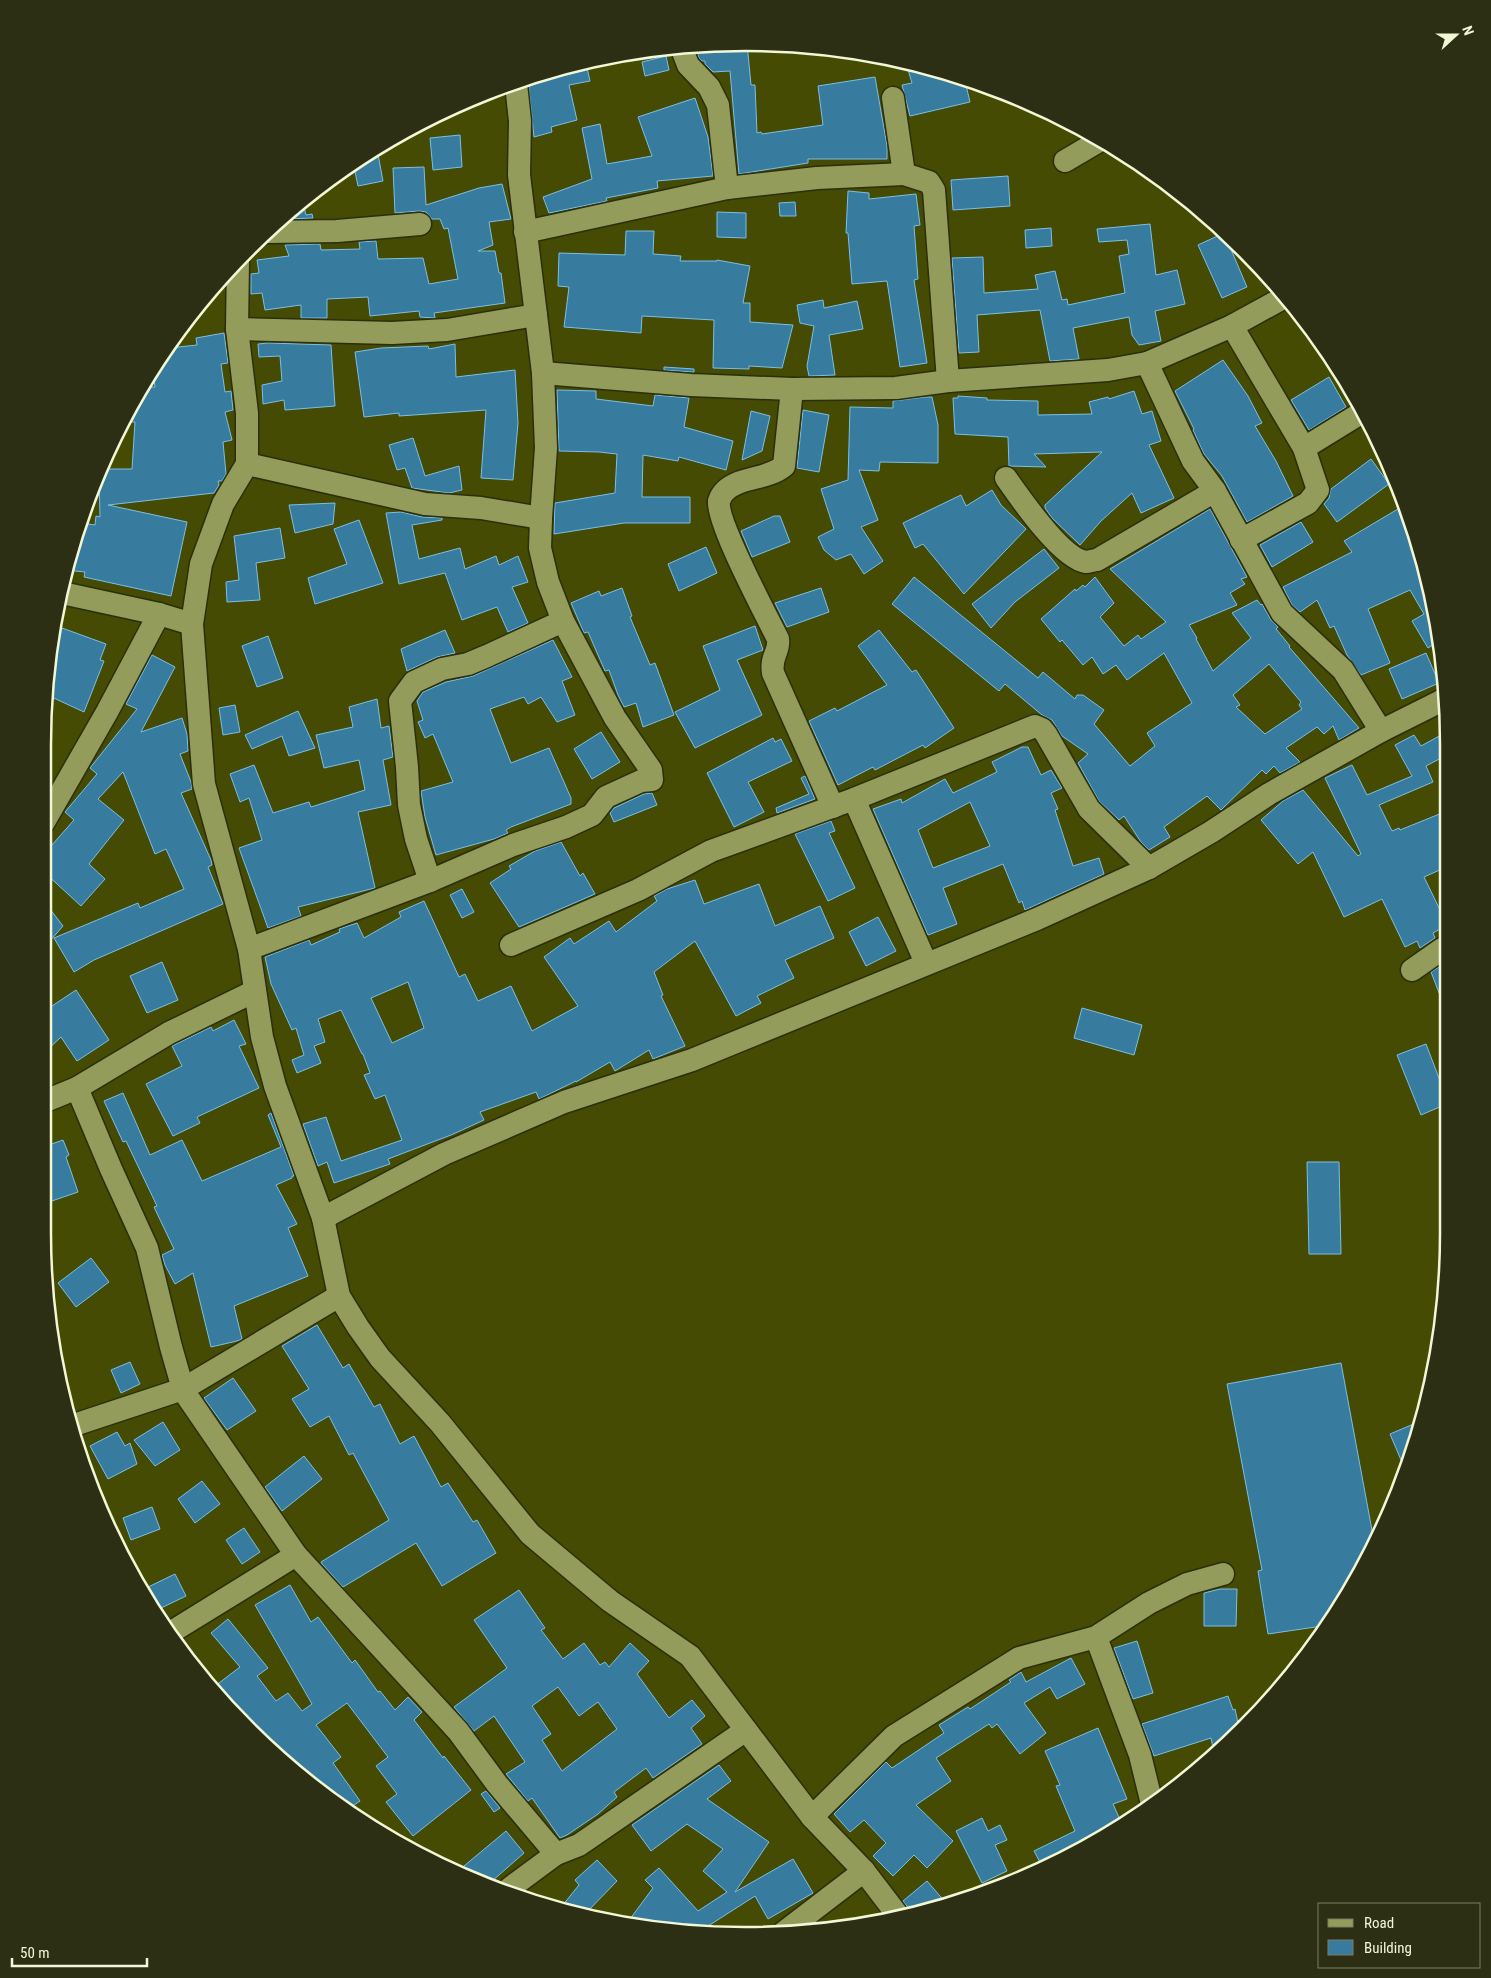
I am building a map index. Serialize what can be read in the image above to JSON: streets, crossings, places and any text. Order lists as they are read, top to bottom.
{
  "legend": ["Road", "Building"],
  "scale_bar": "50 m",
  "north": "right"
}
